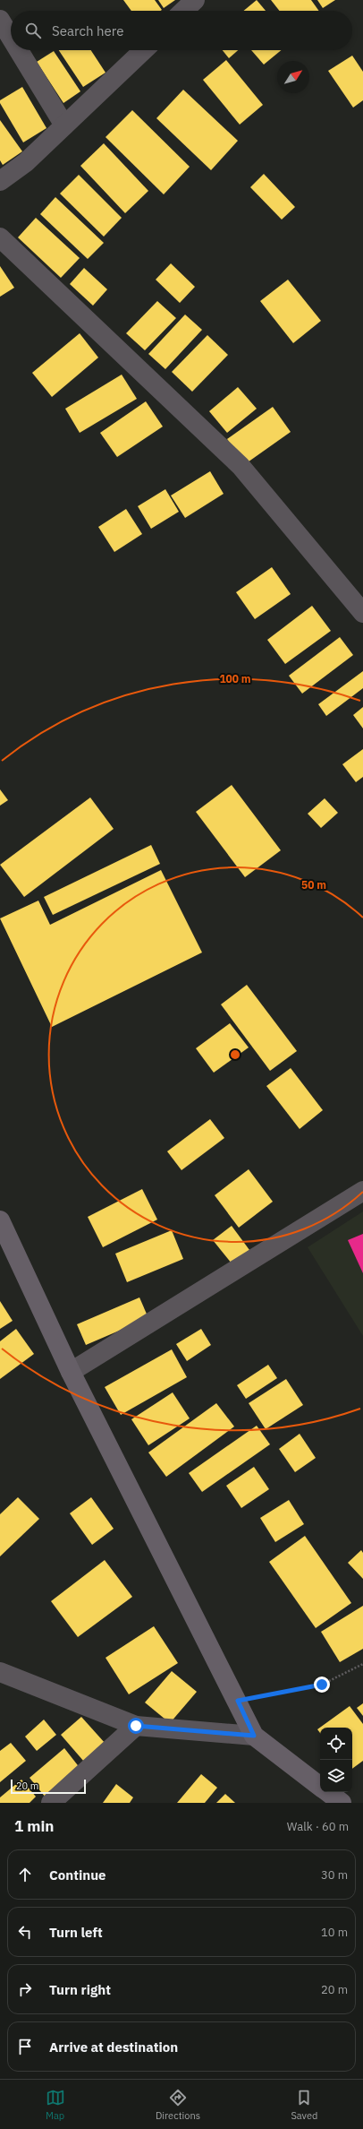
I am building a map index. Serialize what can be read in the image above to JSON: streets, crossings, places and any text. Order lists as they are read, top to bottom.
{
  "scale_bar": "20 m",
  "north": "top right",
  "page": {
    "search": "Search here",
    "scale": "20 m",
    "heading": ["1 min", "Walk · 60 m"],
    "list": [
      ["Continue", "30 m"],
      ["Turn left", "10 m"],
      ["Turn right", "20 m"],
      "Arrive at destination"
    ],
    "nav": ["Map", "Directions", "Saved"]
  },
  "rings": ["100 m", "50 m"]
}
